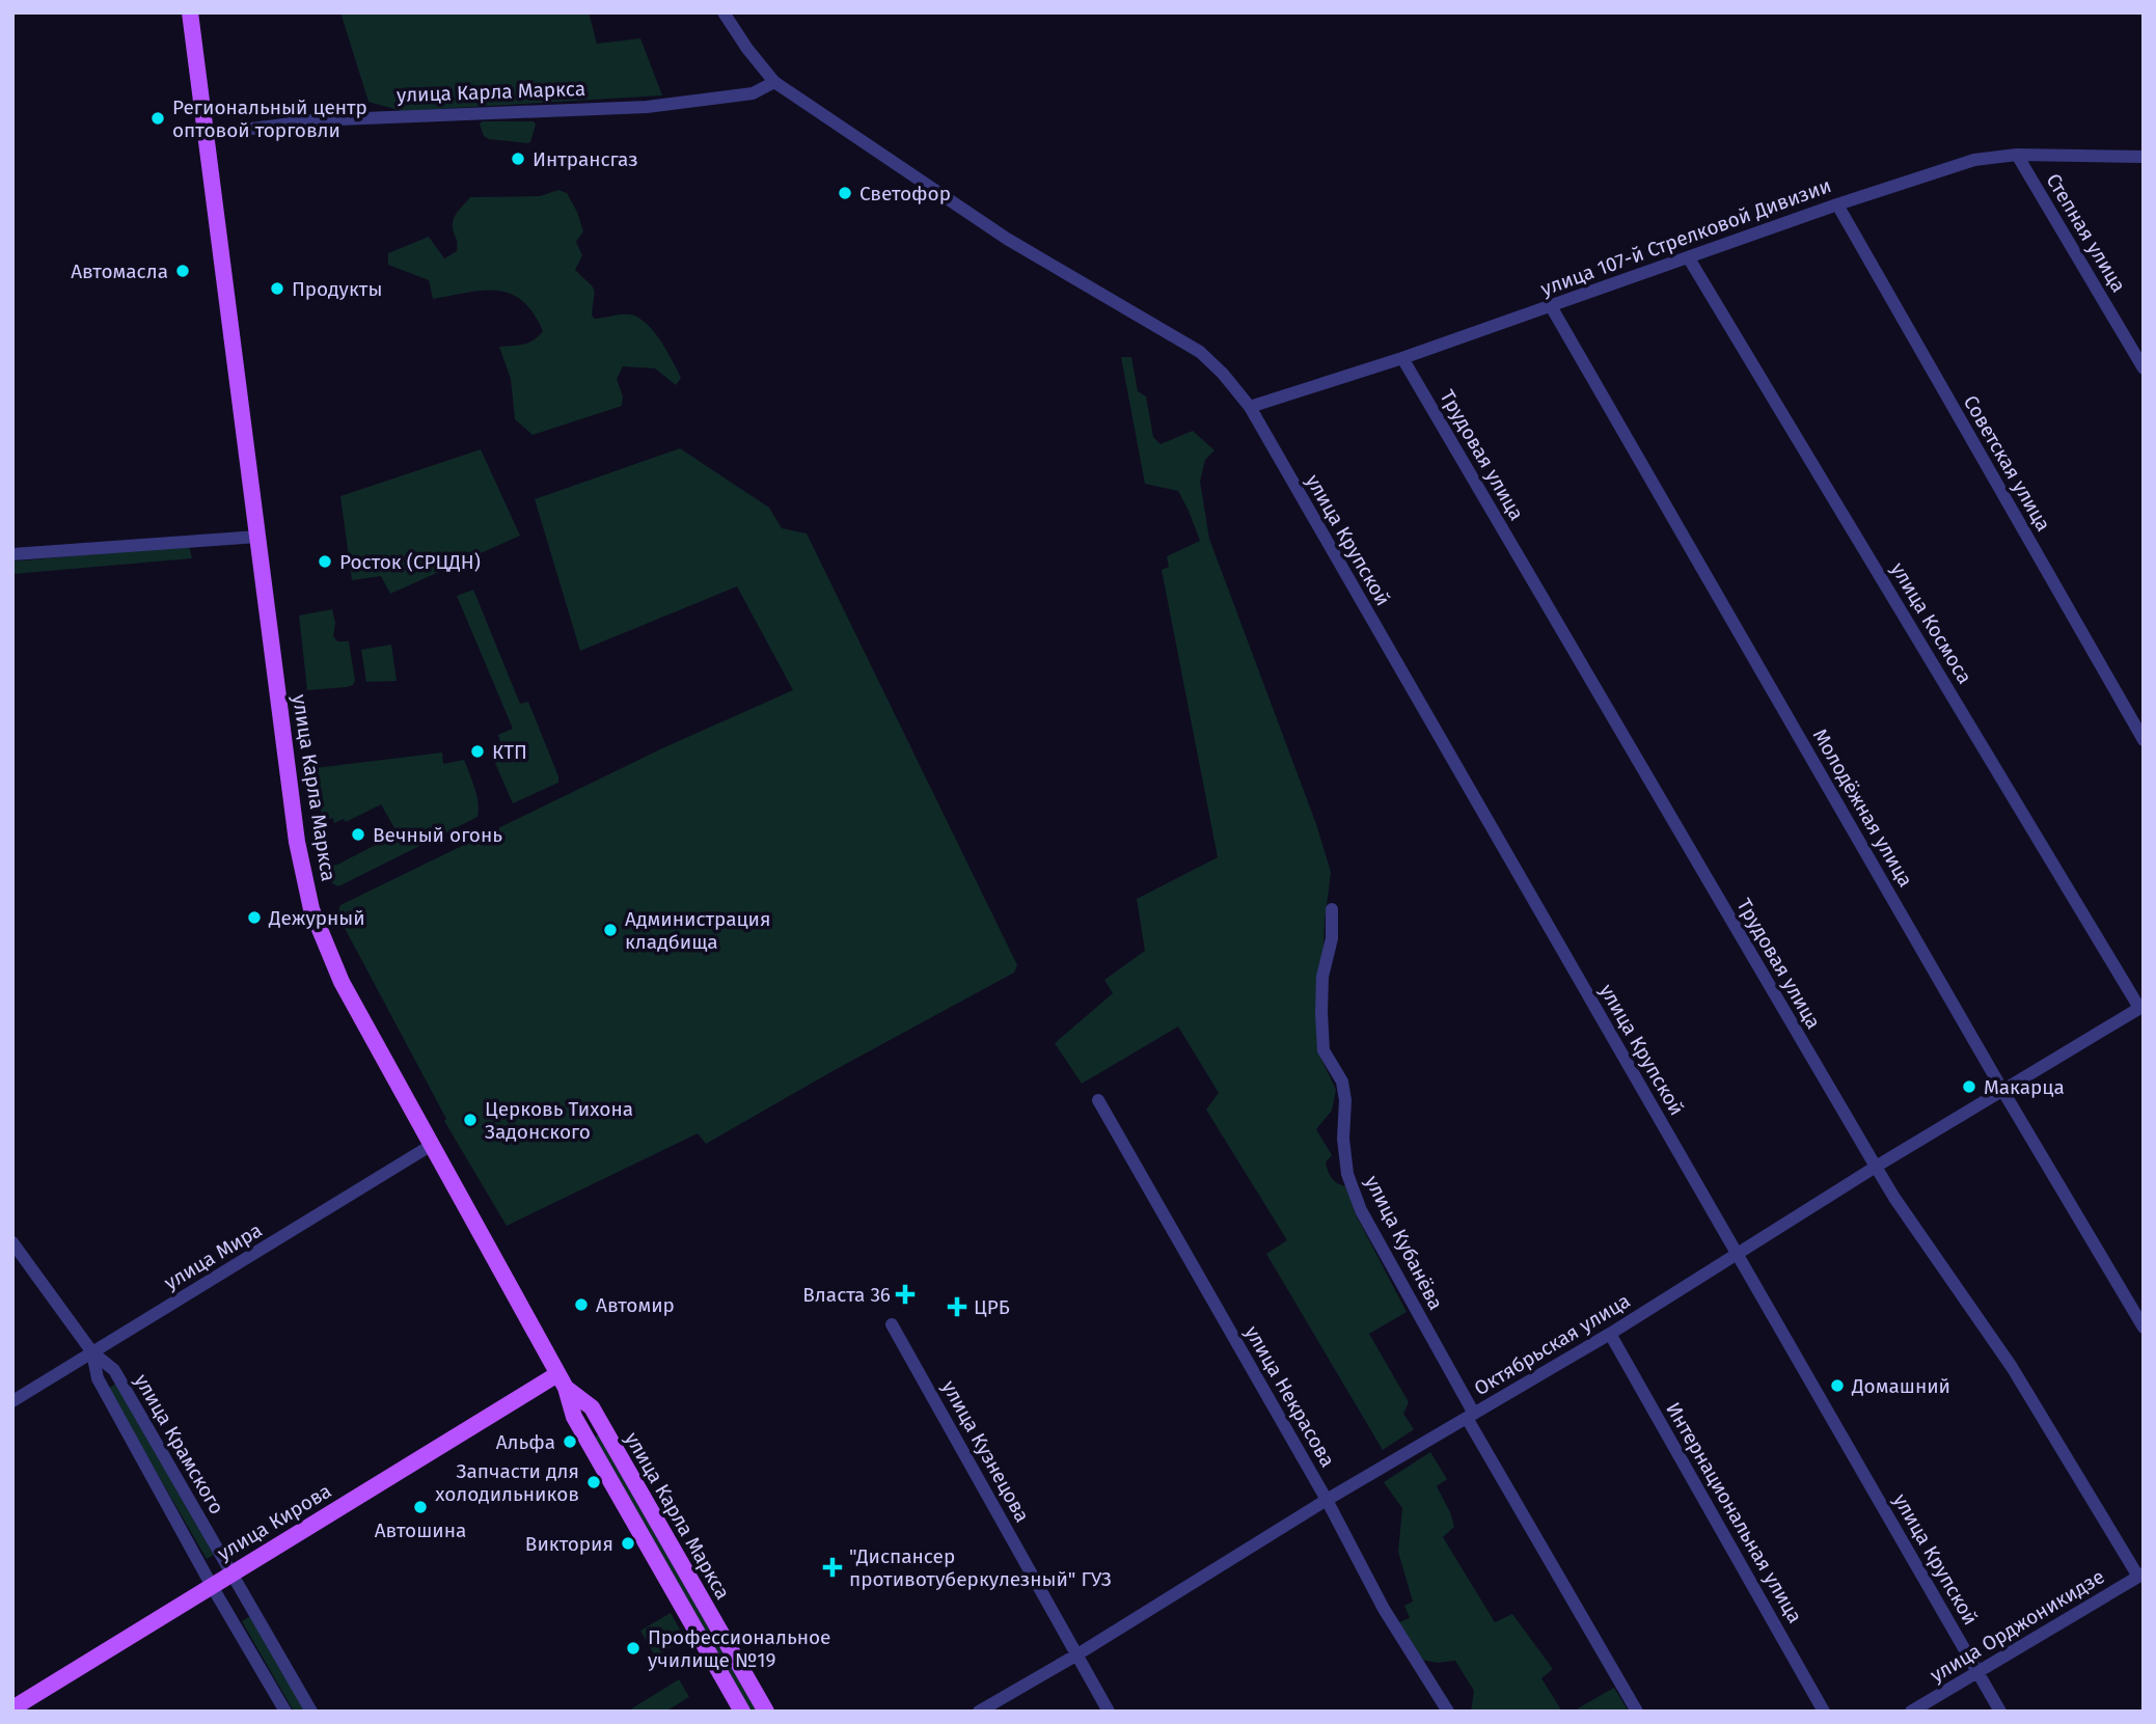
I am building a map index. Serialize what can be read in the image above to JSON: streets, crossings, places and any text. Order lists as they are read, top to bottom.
{
  "streets": {
    "main road": ["улица Карла Маркса", "улица Кирова"],
    "street": [
      "Степная улица",
      "улица 107-й Стрелковой Дивизии",
      "Трудовая улица",
      "Советская улица",
      "улица Крупской",
      "улица Космоса",
      "Молодёжная улица",
      "улица Кубанёва",
      "улица Мира",
      "Октябрьская улица",
      "улица Некрасова",
      "улица Крамского",
      "улица Кузнецова",
      "Интернациональная улица",
      "улица Орджоникидзе"
    ]
  },
  "crossings": [
    ["улица Карла Маркса", "улица Крупской"],
    ["улица Карла Маркса", "улица Мира"],
    ["улица Карла Маркса", "улица Кирова"],
    ["Степная улица", "улица 107-й Стрелковой Дивизии"],
    ["улица 107-й Стрелковой Дивизии", "Трудовая улица"],
    ["улица 107-й Стрелковой Дивизии", "Советская улица"],
    ["улица 107-й Стрелковой Дивизии", "улица Крупской"],
    ["улица 107-й Стрелковой Дивизии", "улица Космоса"],
    ["улица 107-й Стрелковой Дивизии", "Молодёжная улица"],
    ["Трудовая улица", "Октябрьская улица"],
    ["Трудовая улица", "улица Орджоникидзе"],
    ["улица Крупской", "Октябрьская улица"],
    ["улица Крупской", "улица Орджоникидзе"],
    ["улица Космоса", "Октябрьская улица"],
    ["Молодёжная улица", "Октябрьская улица"],
    ["улица Кубанёва", "Октябрьская улица"],
    ["улица Мира", "улица Крамского"],
    ["Октябрьская улица", "улица Некрасова"],
    ["Октябрьская улица", "улица Кузнецова"],
    ["Октябрьская улица", "Интернациональная улица"],
    ["улица Крамского", "улица Кирова"]
  ],
  "places": {
    "other": [
      "Региональный центр оптовой торговли",
      "Интрансгаз",
      "Светофор",
      "Автомасла",
      "Продукты",
      "Росток (СРЦДН)",
      "КТП",
      "Вечный огонь",
      "Дежурный",
      "Администрация кладбища",
      "Макарца",
      "Церковь Тихона Задонского",
      "Автомир",
      "Домашний",
      "Альфа",
      "Запчасти для холодильников",
      "Автошина",
      "Виктория",
      "Профессиональное училище №19"
    ],
    "health": ["Власта 36", "ЦРБ", "\"Диспансер противотуберкулезный\" ГУЗ"]
  }
}
